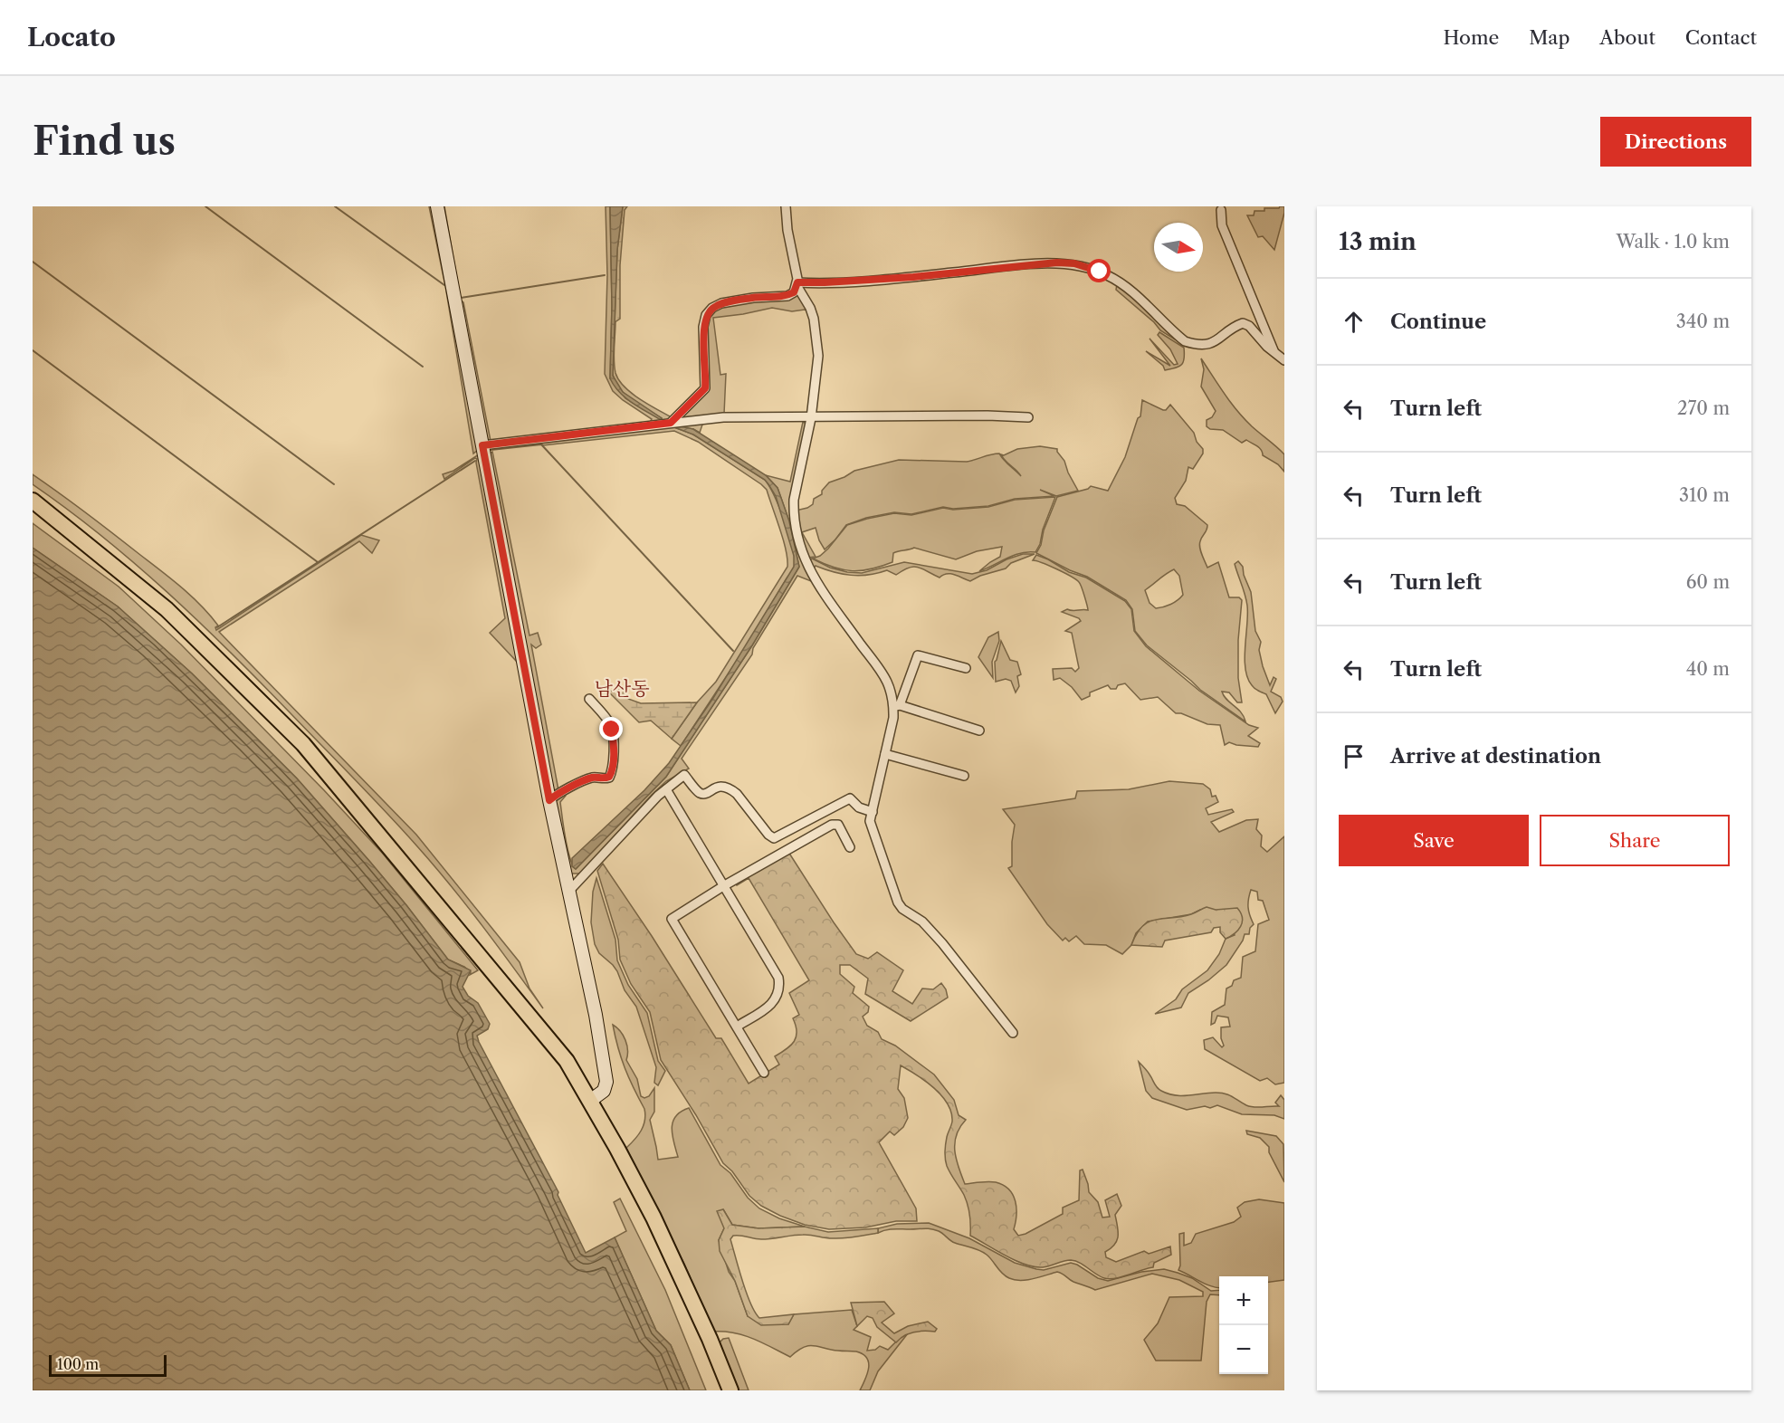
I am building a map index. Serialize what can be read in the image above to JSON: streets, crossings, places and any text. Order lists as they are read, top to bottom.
{
  "districts": ["남산동"],
  "scale_bar": "100 m",
  "north": "right",
  "page": {
    "header": "Locato",
    "nav": [
      "Home",
      "Map",
      "About",
      "Contact"
    ],
    "buttons": [
      "Directions",
      ["Save", "Share"]
    ],
    "title": "Find us",
    "heading": ["13 min", "Walk · 1.0 km"],
    "list": [
      ["Continue", "340 m"],
      ["Turn left", "270 m"],
      ["Turn left", "310 m"],
      ["Turn left", "60 m"],
      ["Turn left", "40 m"],
      "Arrive at destination"
    ],
    "map_buttons": ["+", "−"],
    "scale": "100 m"
  }
}
